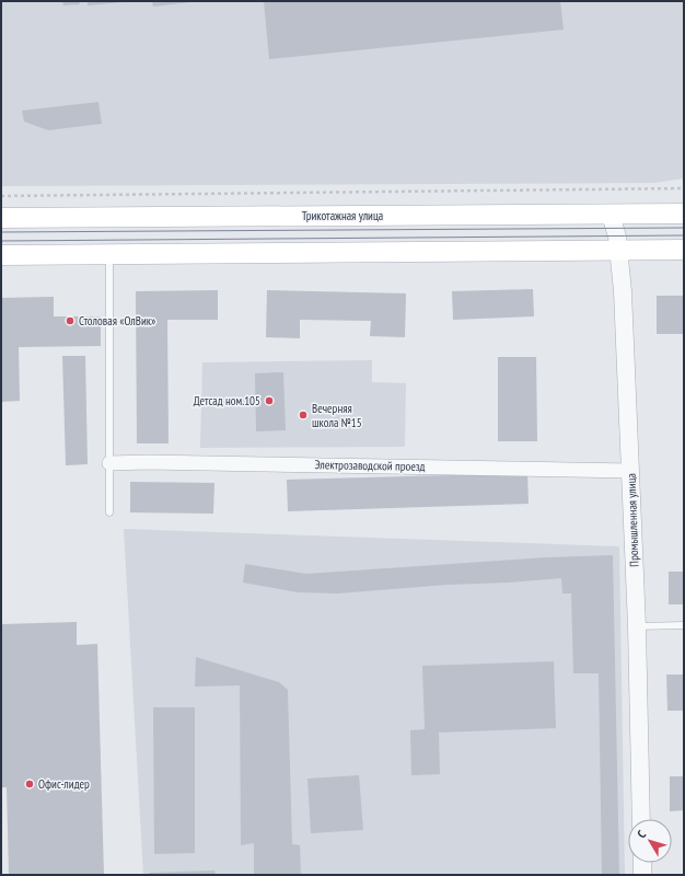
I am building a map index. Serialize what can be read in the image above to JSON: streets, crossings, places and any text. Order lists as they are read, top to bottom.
{
  "streets": {
    "main road": ["Трикотажная улица"],
    "street": ["Электрозаводской проезд", "Промышленная улица"]
  },
  "crossings": [
    ["Трикотажная улица", "Промышленная улица"],
    ["Электрозаводской проезд", "Промышленная улица"]
  ],
  "places": [
    "Столовая «ОлВик»",
    "Детсад ном.105",
    "Вечерняя школа №15",
    "Офис-лидер"
  ],
  "north": "top left"
}
